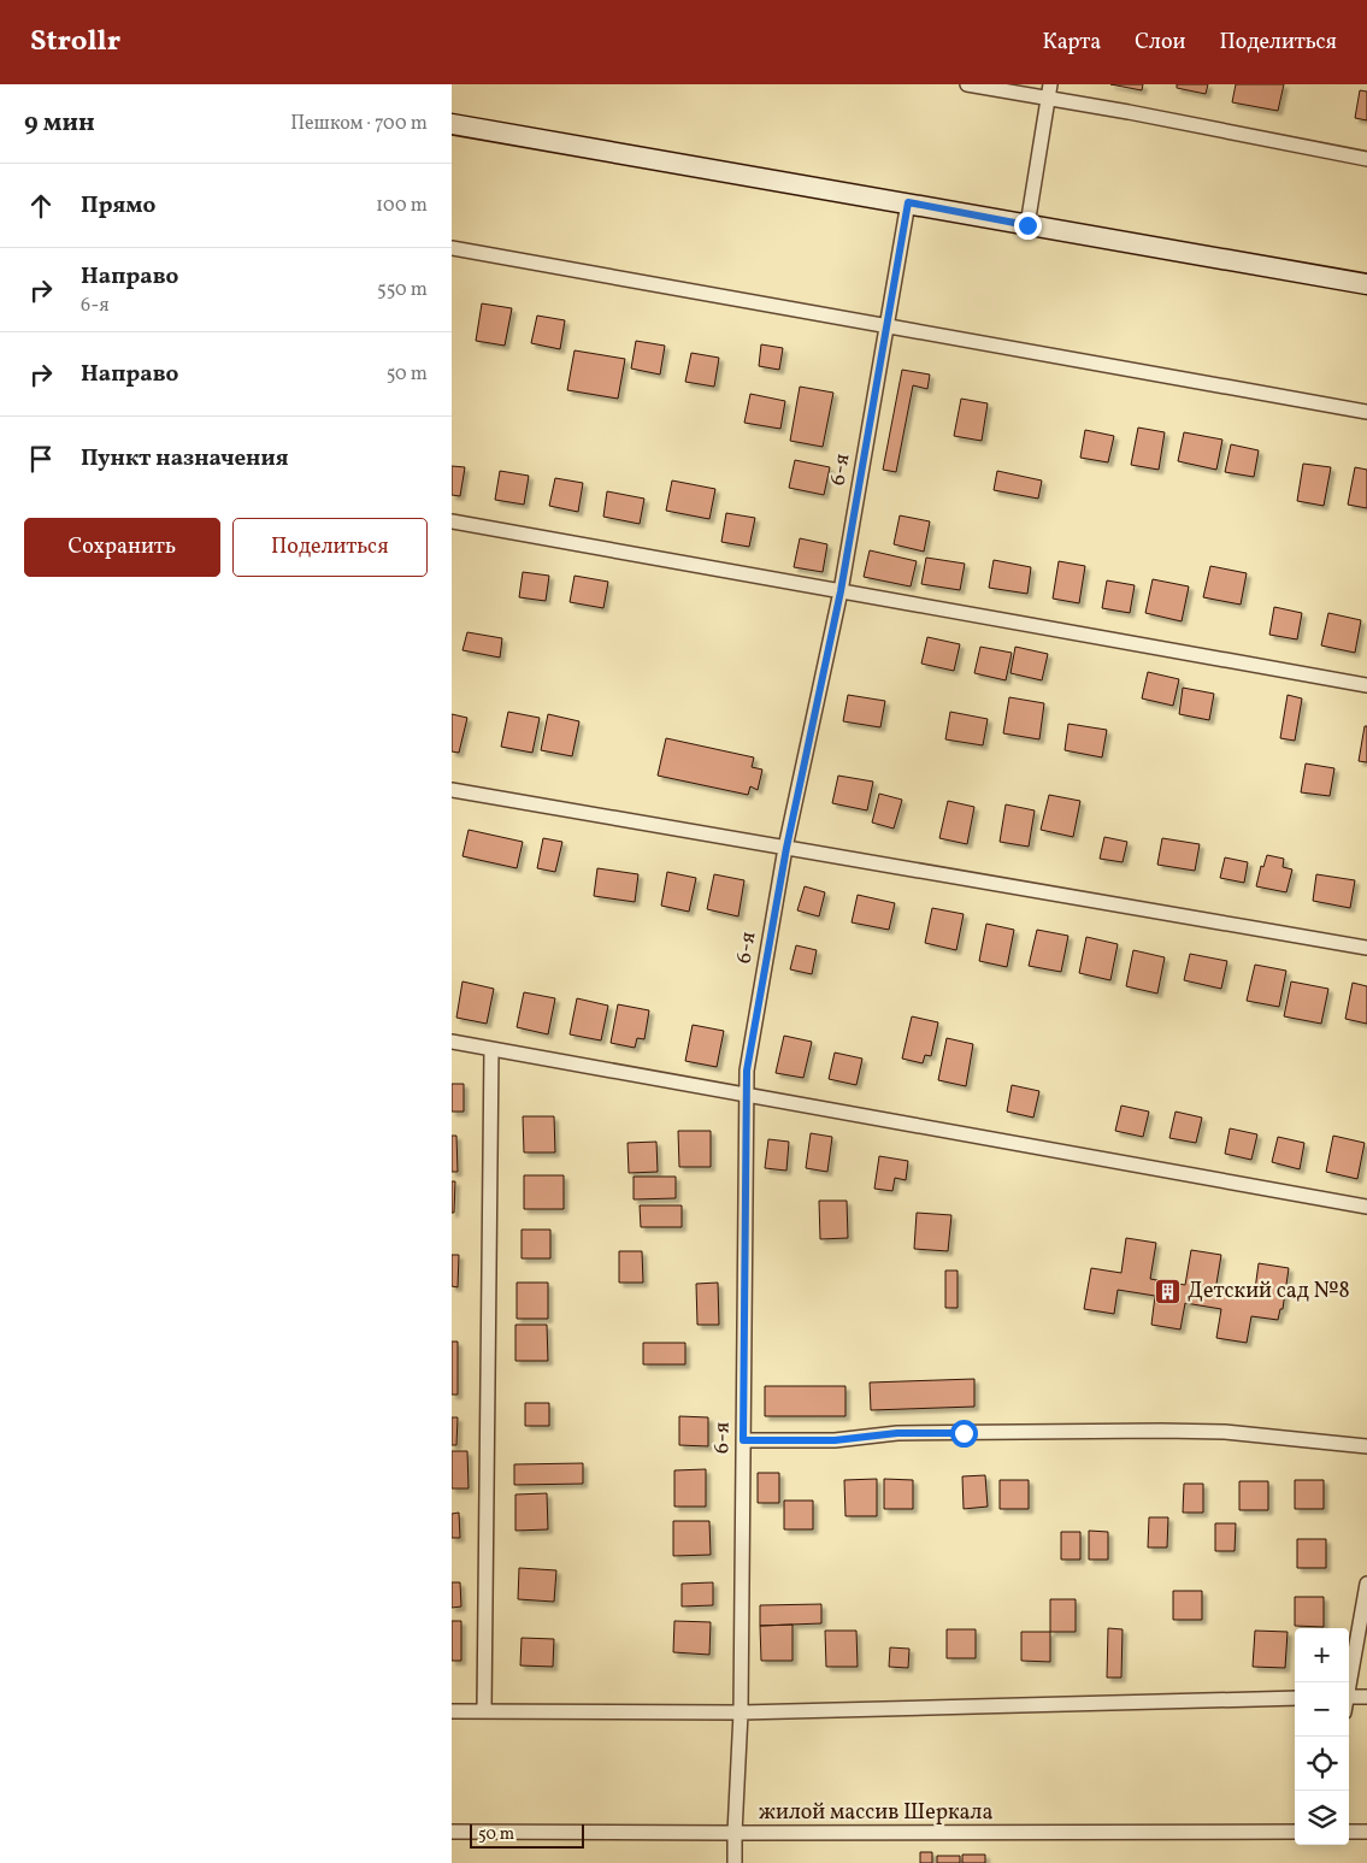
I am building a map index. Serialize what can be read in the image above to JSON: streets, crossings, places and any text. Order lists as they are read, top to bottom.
{
  "streets": {
    "street": ["6-я", "жилой массив Шеркала"]
  },
  "crossings": [
    ["6-я", "жилой массив Шеркала"]
  ],
  "places": {
    "building": ["Детский сад №8"]
  },
  "scale_bar": "50 m",
  "page": {
    "header": "Strollr",
    "nav": ["Карта", "Слои", "Поделиться"],
    "heading": ["9 мин", "Пешком · 700 m"],
    "list": [
      ["Прямо", "100 m"],
      ["Направо", "6-я", "550 m"],
      ["Направо", "50 m"],
      "Пункт назначения"
    ],
    "buttons": ["Сохранить", "Поделиться"],
    "map_buttons": ["+", "−"],
    "scale": "50 m"
  }
}
